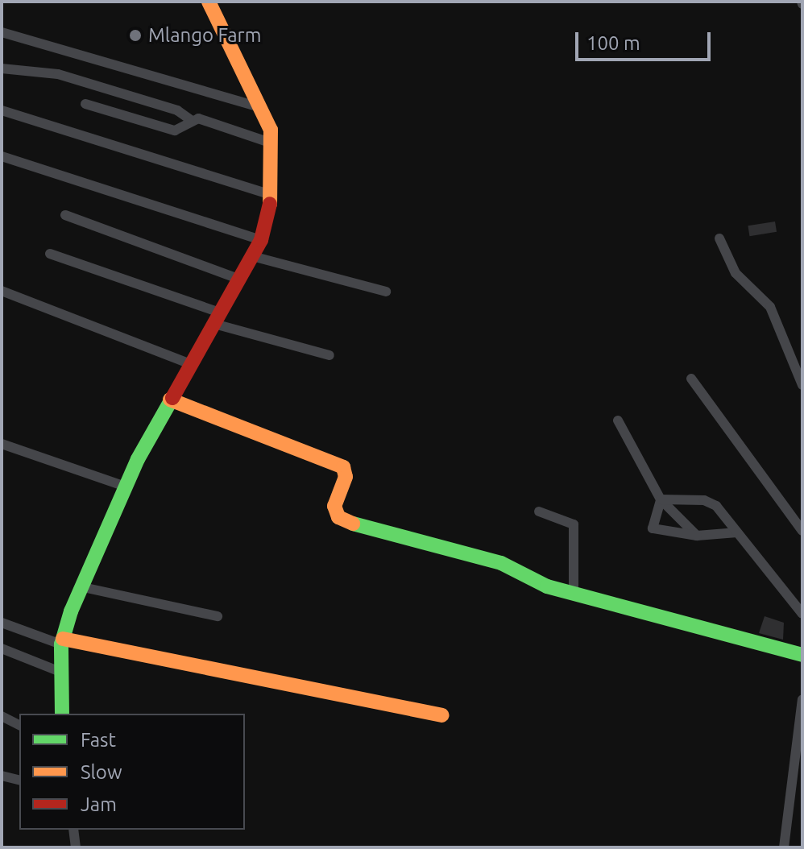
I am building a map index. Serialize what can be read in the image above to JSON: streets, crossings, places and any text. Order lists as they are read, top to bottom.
{
  "places": ["Mlango Farm"],
  "legend": ["Fast", "Slow", "Jam"],
  "scale_bar": "100 m"
}
